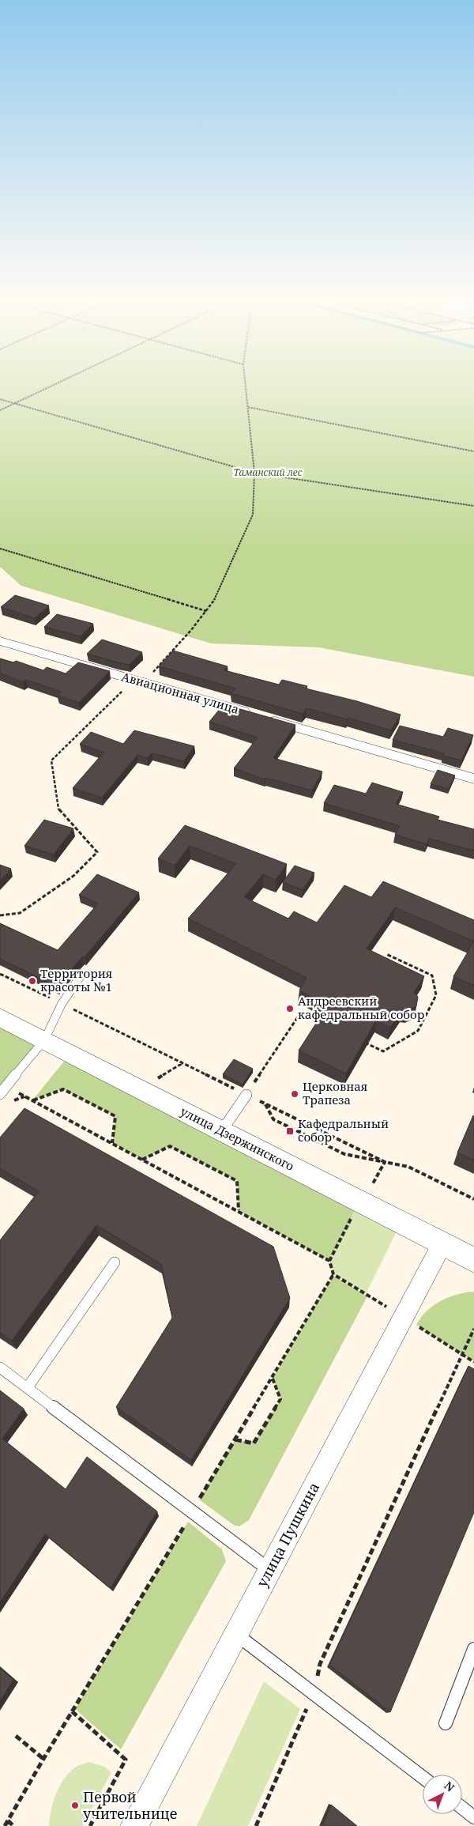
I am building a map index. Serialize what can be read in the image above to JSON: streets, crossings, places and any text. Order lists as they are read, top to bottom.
{
  "streets": {
    "street": ["Авиационная улица", "улица Дзержинского", "улица Пушкина"]
  },
  "crossings": [
    ["улица Дзержинского", "улица Пушкина"]
  ],
  "parks": ["Таманский лес"],
  "places": {
    "other": [
      "Территория красоты №1",
      "Андреевский кафедральный собор",
      "Церковная Трапеза",
      "Первой учительнице"
    ],
    "transit": ["Кафедральный собор"]
  },
  "north": "top right"
}
